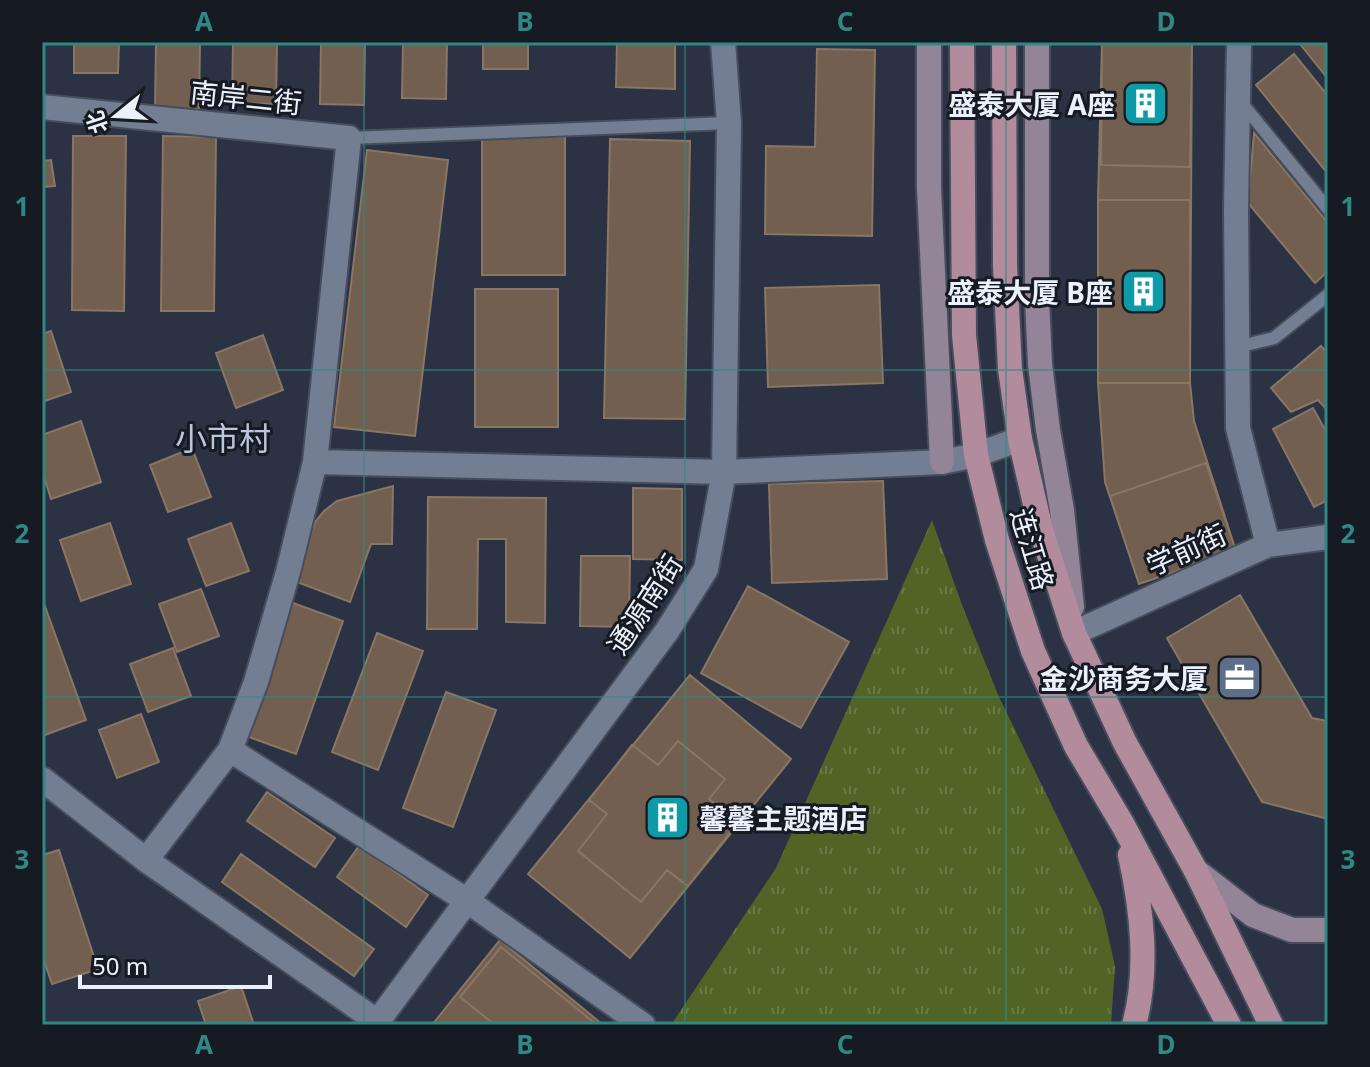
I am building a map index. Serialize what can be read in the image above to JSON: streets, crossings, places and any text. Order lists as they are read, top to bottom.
{
  "streets": {
    "main road": ["连江路"],
    "street": ["南岸二街", "学前街", "通源南街"]
  },
  "crossings": [
    ["连江路", "学前街"]
  ],
  "districts": ["小市村"],
  "places": {
    "building": ["盛泰大厦 A座", "盛泰大厦 B座", "馨馨主题酒店"],
    "office": ["金沙商务大厦"]
  },
  "scale_bar": "50 m",
  "north": "left",
  "grid": {
    "columns": [
      "A",
      "B",
      "C",
      "D"
    ],
    "rows": ["1", "2", "3"]
  }
}
